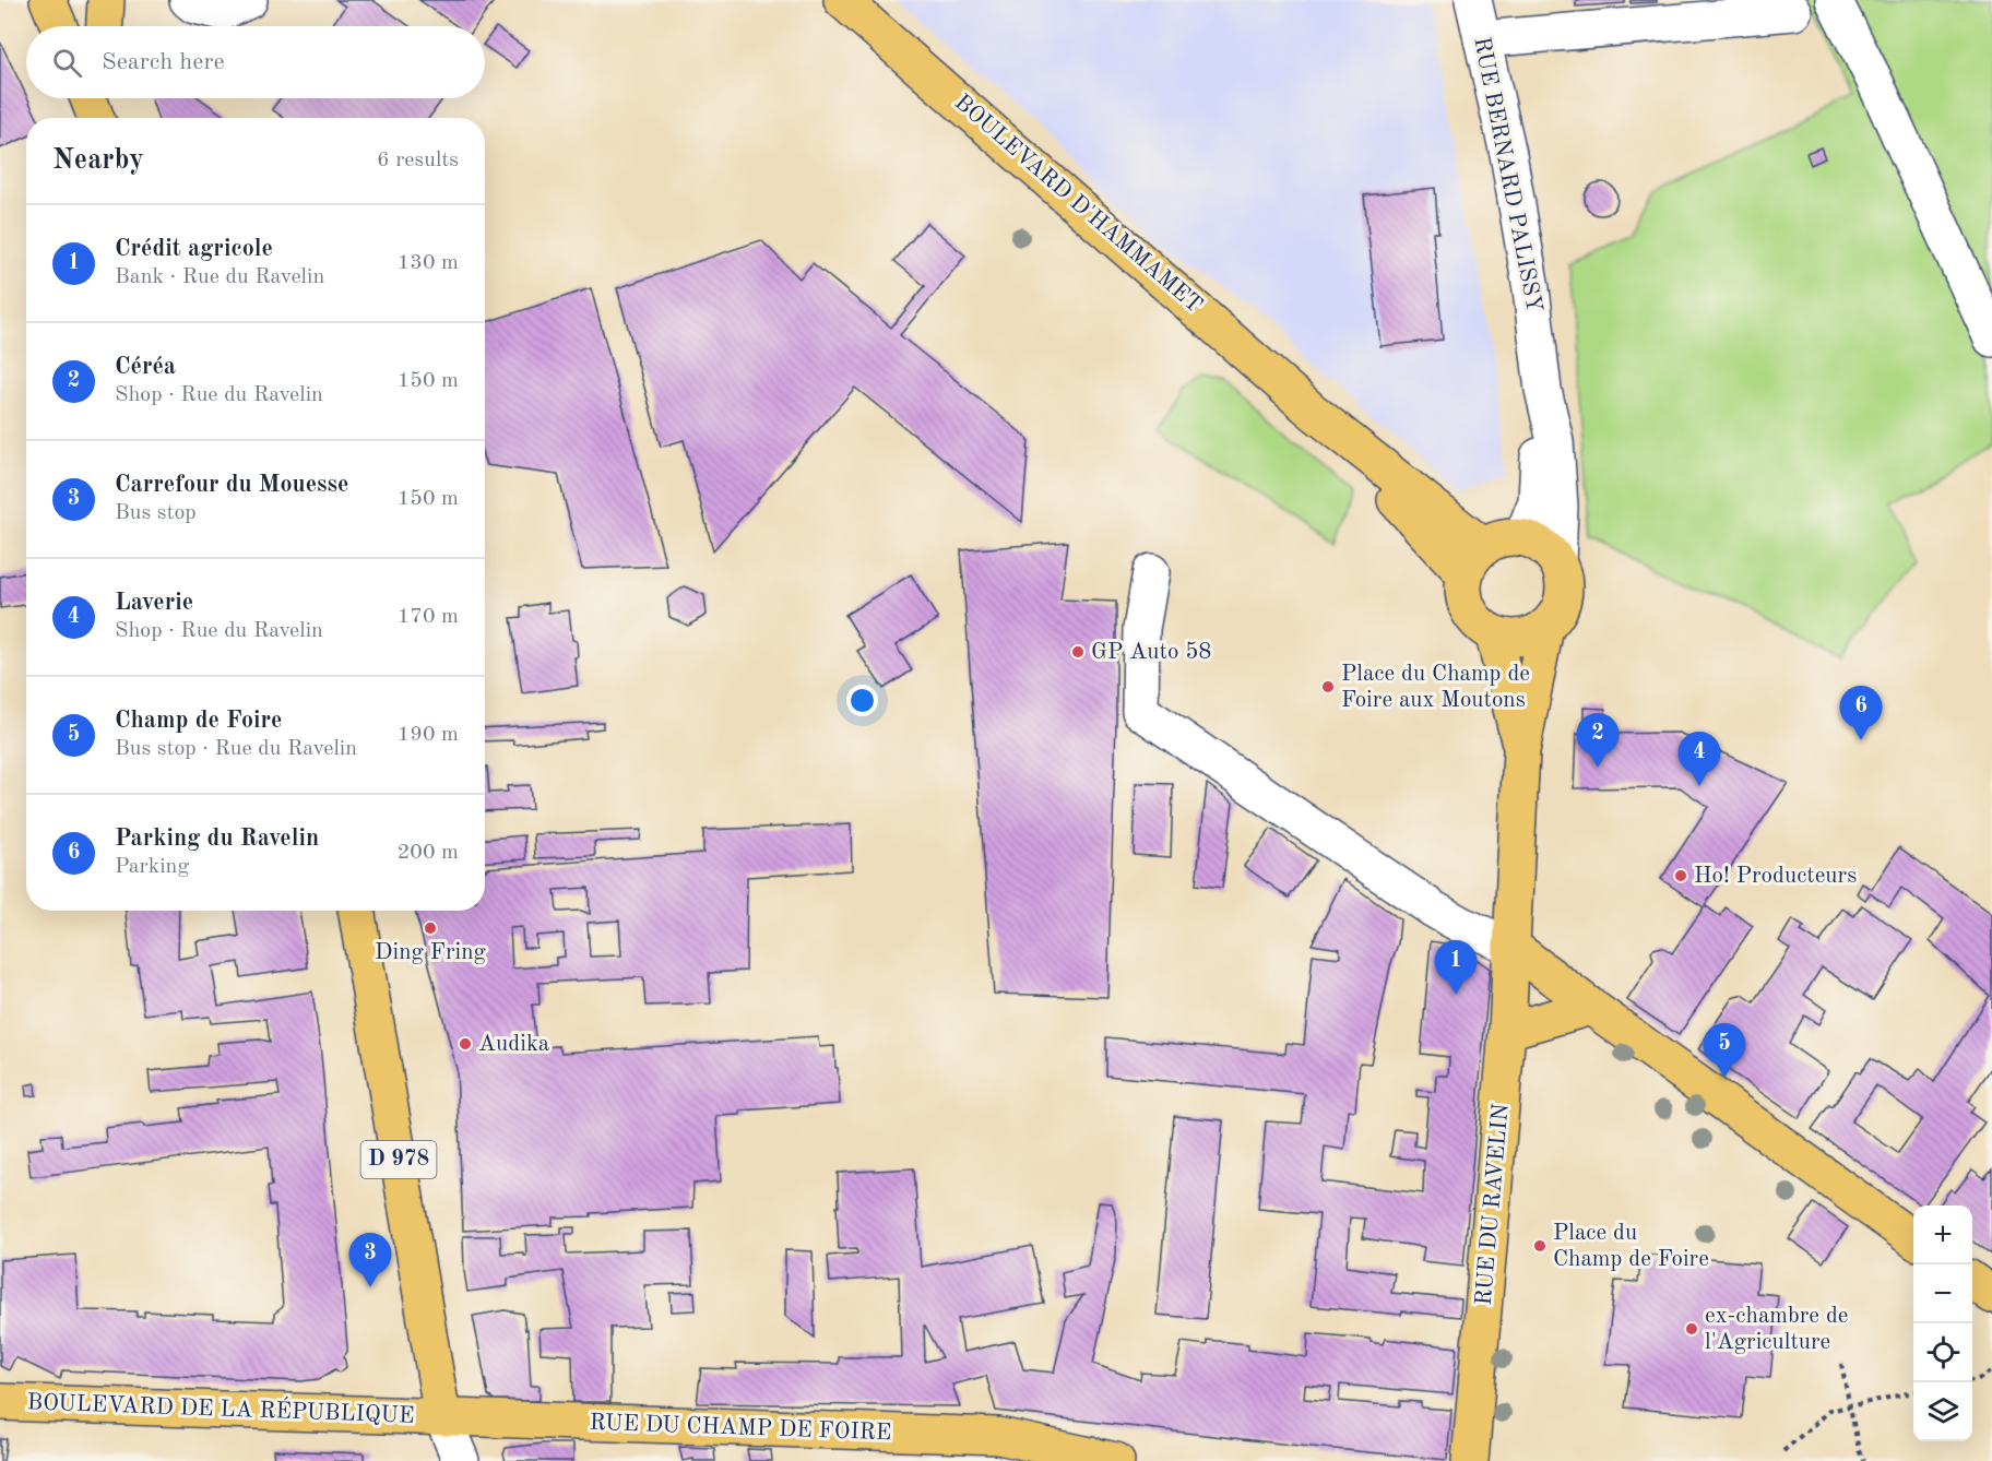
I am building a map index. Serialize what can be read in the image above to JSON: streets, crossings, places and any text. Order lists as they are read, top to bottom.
{
  "streets": {
    "main road": [
      "BOULEVARD D'HAMMAMET",
      "D 978",
      "RUE DU RAVELIN",
      "BOULEVARD DE LA RÉPUBLIQUE",
      "RUE DU CHAMP DE FOIRE"
    ],
    "street": ["RUE BERNARD PALISSY"]
  },
  "crossings": [
    ["RUE BERNARD PALISSY", "BOULEVARD D'HAMMAMET"],
    ["RUE BERNARD PALISSY", "RUE DU RAVELIN"],
    ["BOULEVARD D'HAMMAMET", "RUE DU RAVELIN"],
    ["D 978", "BOULEVARD DE LA RÉPUBLIQUE"],
    ["D 978", "RUE DU CHAMP DE FOIRE"],
    ["BOULEVARD DE LA RÉPUBLIQUE", "RUE DU CHAMP DE FOIRE"]
  ],
  "places": [
    "GP Auto 58",
    "Place du Champ de Foire aux Moutons",
    "Ho! Producteurs",
    "Ding Fring",
    "Audika",
    "Place du Champ de Foire",
    "ex-chambre de l'Agriculture"
  ],
  "page": {
    "search": "Search here",
    "heading": ["Nearby", "6 results"],
    "list": [
      {
        "mark": "1",
        "name": "Crédit agricole",
        "note": "Bank · Rue du Ravelin",
        "value": "130 m"
      },
      {
        "mark": "2",
        "name": "Céréa",
        "note": "Shop · Rue du Ravelin",
        "value": "150 m"
      },
      {
        "mark": "3",
        "name": "Carrefour du Mouesse",
        "note": "Bus stop",
        "value": "150 m"
      },
      {
        "mark": "4",
        "name": "Laverie",
        "note": "Shop · Rue du Ravelin",
        "value": "170 m"
      },
      {
        "mark": "5",
        "name": "Champ de Foire",
        "note": "Bus stop · Rue du Ravelin",
        "value": "190 m"
      },
      {
        "mark": "6",
        "name": "Parking du Ravelin",
        "note": "Parking",
        "value": "200 m"
      }
    ],
    "pins": [
      "6",
      "2",
      "4",
      "1",
      "5",
      "3"
    ],
    "map_buttons": ["+", "−"]
  }
}
